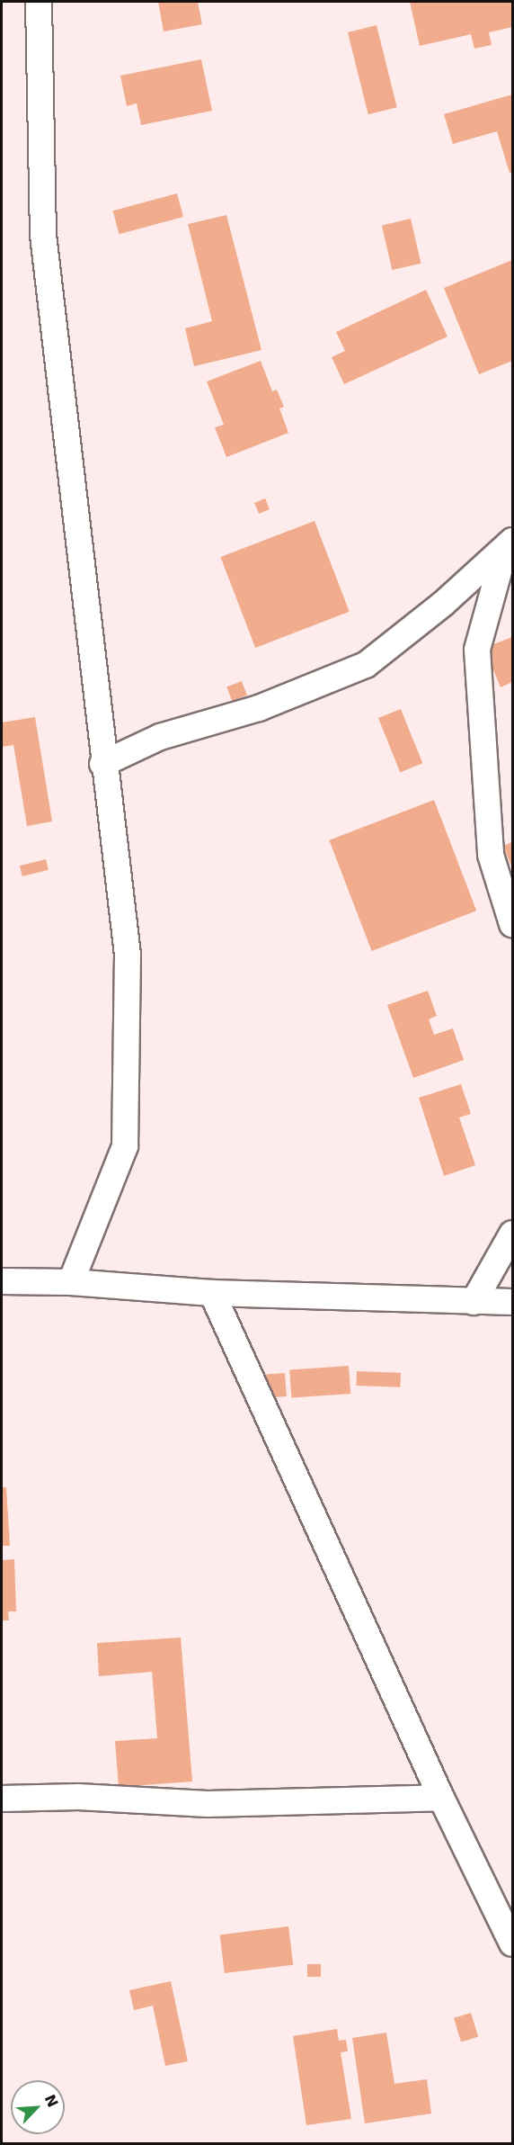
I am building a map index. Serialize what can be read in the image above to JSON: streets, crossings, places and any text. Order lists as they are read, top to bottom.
{
  "north": "top right"
}
